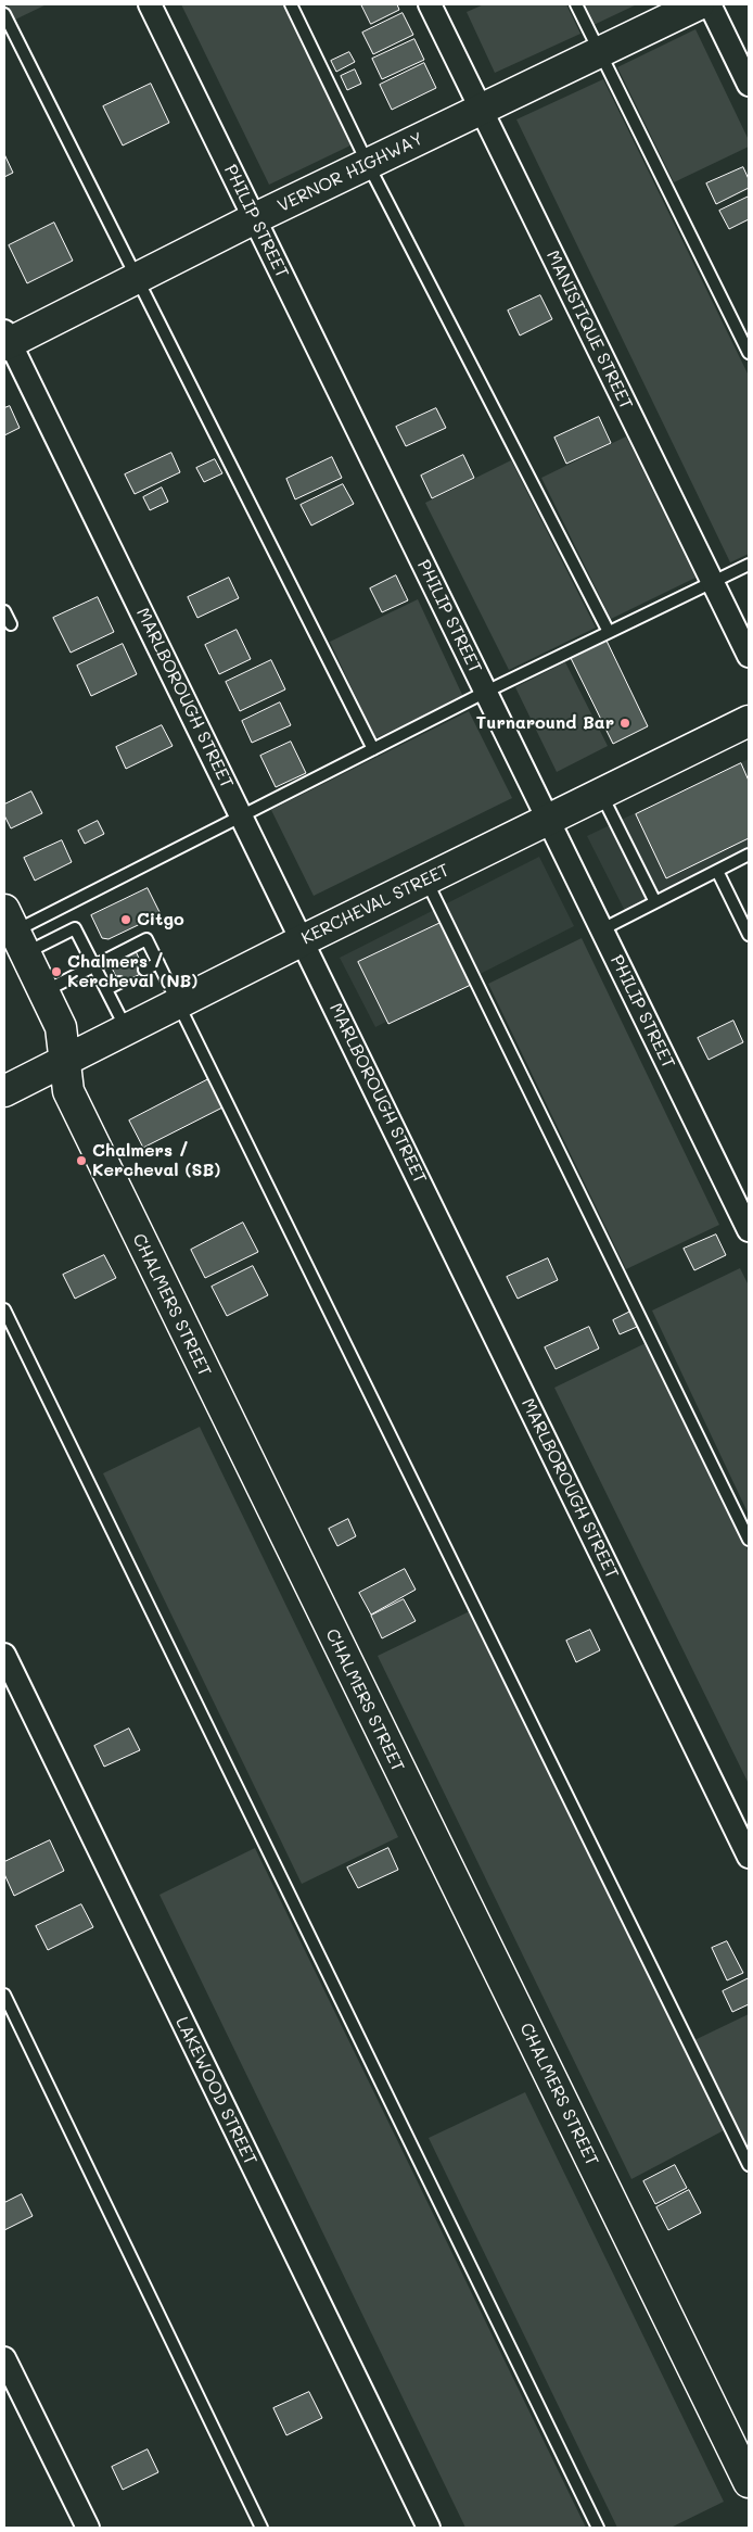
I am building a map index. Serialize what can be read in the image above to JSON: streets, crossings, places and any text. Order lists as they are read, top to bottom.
{
  "streets": {
    "street": [
      "VERNOR HIGHWAY",
      "PHILIP STREET",
      "MANISTIQUE STREET",
      "MARLBOROUGH STREET",
      "KERCHEVAL STREET",
      "CHALMERS STREET",
      "LAKEWOOD STREET"
    ]
  },
  "crossings": [
    ["VERNOR HIGHWAY", "PHILIP STREET"],
    ["VERNOR HIGHWAY", "MANISTIQUE STREET"],
    ["VERNOR HIGHWAY", "MARLBOROUGH STREET"],
    ["PHILIP STREET", "KERCHEVAL STREET"],
    ["MARLBOROUGH STREET", "KERCHEVAL STREET"],
    ["KERCHEVAL STREET", "CHALMERS STREET"]
  ],
  "places": [
    "Turnaround Bar",
    "Citgo",
    "Chalmers / Kercheval (NB)",
    "Chalmers / Kercheval (SB)"
  ]
}
